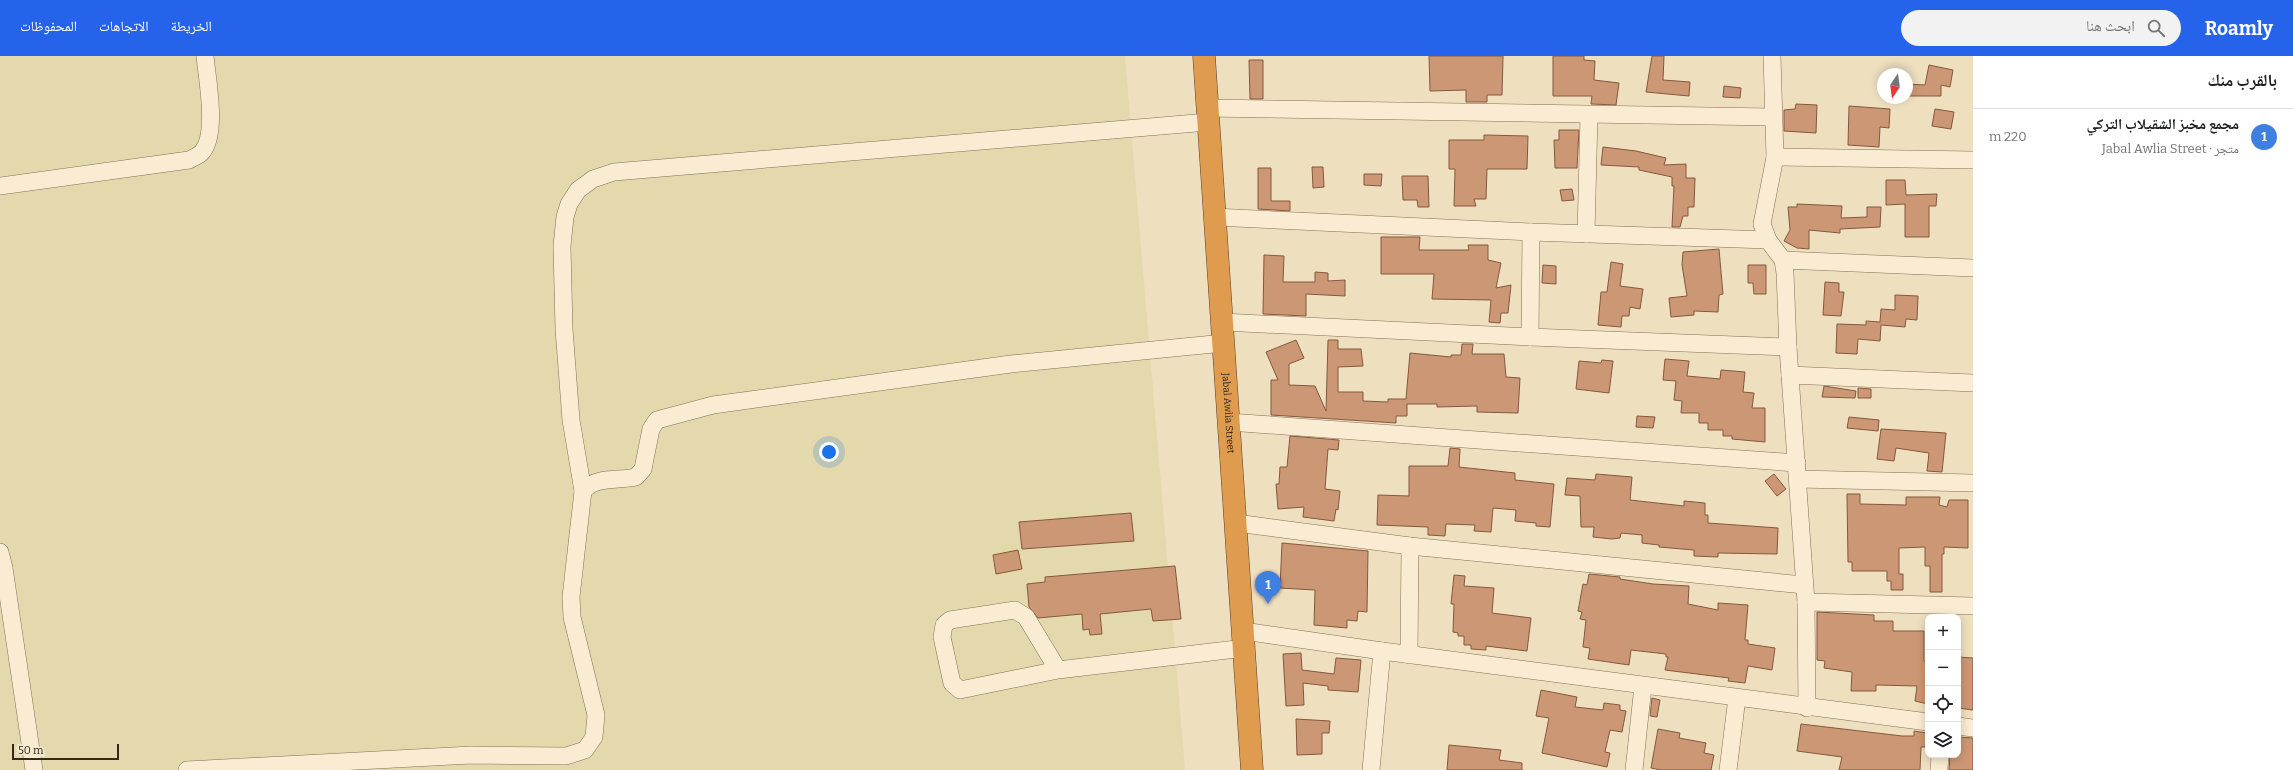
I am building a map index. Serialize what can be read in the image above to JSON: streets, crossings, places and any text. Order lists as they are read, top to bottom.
{
  "streets": {
    "highway": ["Jabal Awlia Street"]
  },
  "scale_bar": "50 m",
  "north": "bottom",
  "page": {
    "header": "Roamly",
    "search": "ابحث هنا",
    "nav": ["الخريطة", "الاتجاهات", "المحفوظات"],
    "heading": "بالقرب منك",
    "list": [
      {
        "mark": "1",
        "name": "مجمع مخبز الشقيلاب التركي",
        "note": "متجر · Jabal Awlia Street",
        "value": "220 m"
      }
    ],
    "pins": "1",
    "map_buttons": ["+", "−"],
    "scale": "50 m"
  }
}
